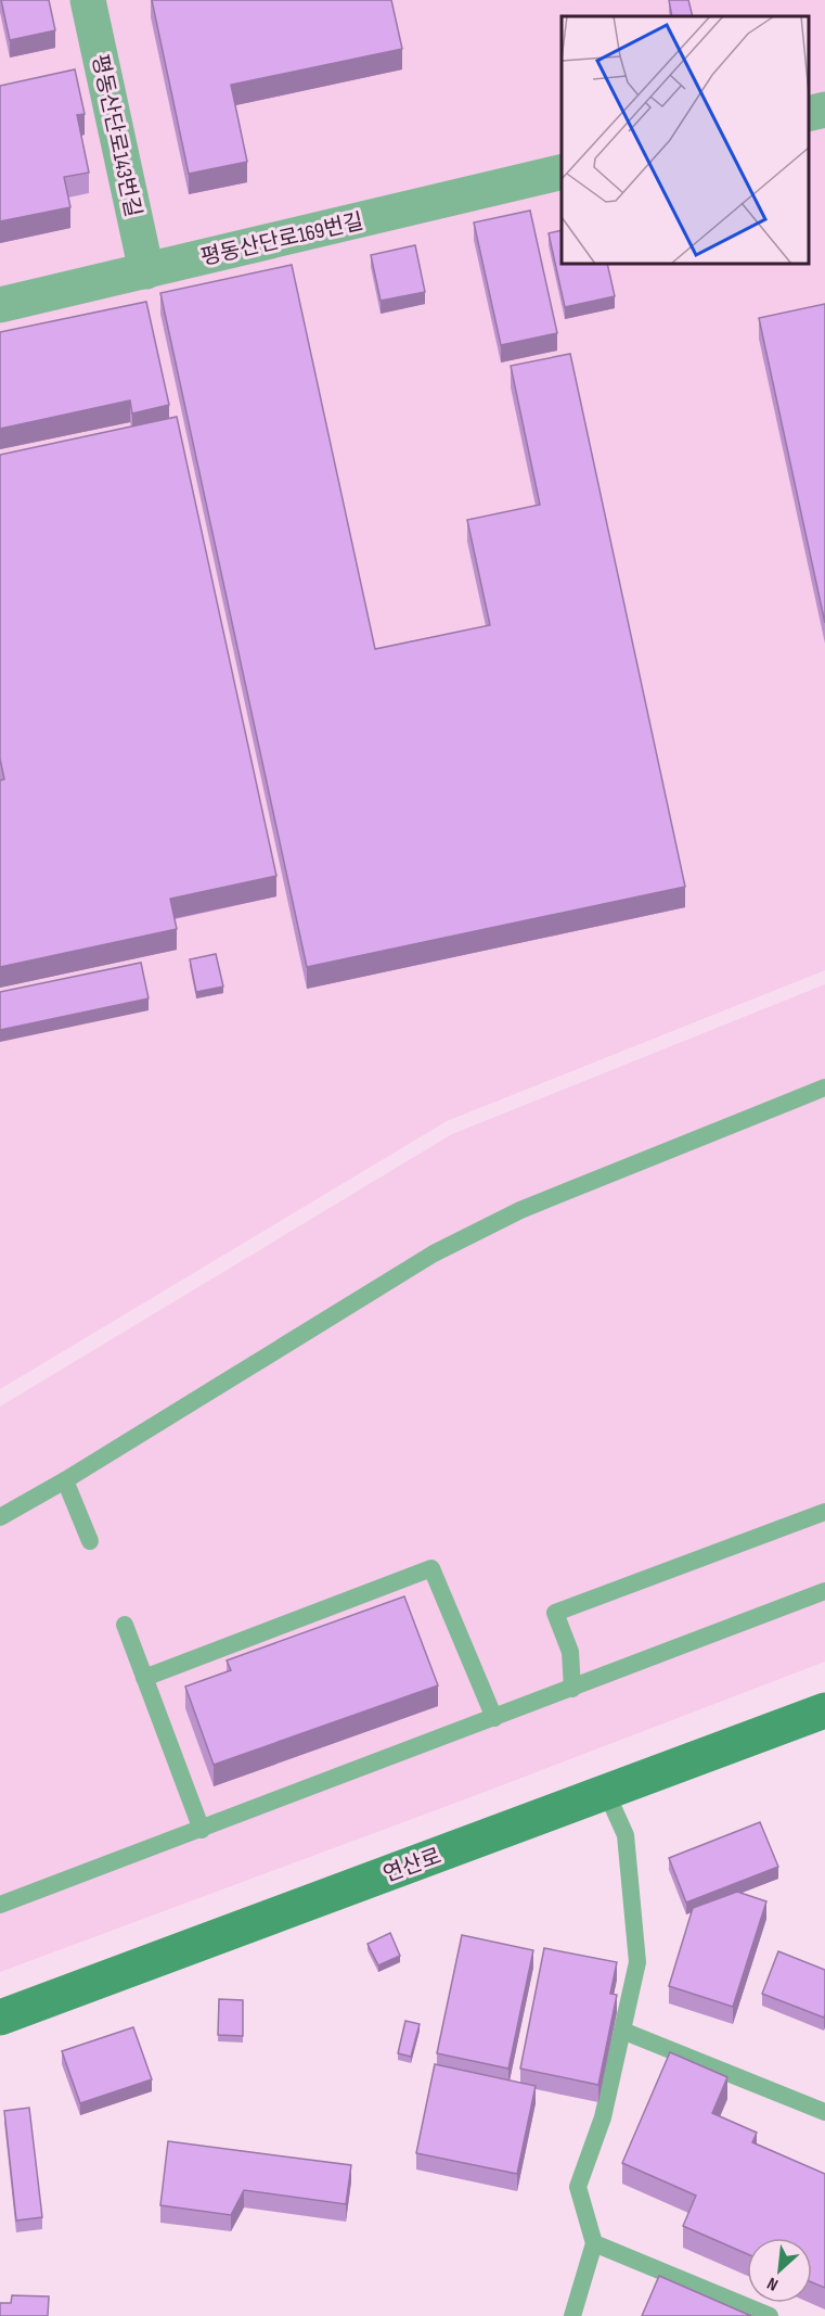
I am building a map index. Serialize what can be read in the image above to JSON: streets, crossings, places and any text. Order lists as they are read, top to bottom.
{
  "streets": {
    "main road": ["연산로"],
    "street": ["평동산단로143번길", "평동산단로169번길"]
  },
  "crossings": [
    ["평동산단로143번길", "평동산단로169번길"]
  ],
  "north": "bottom left"
}
